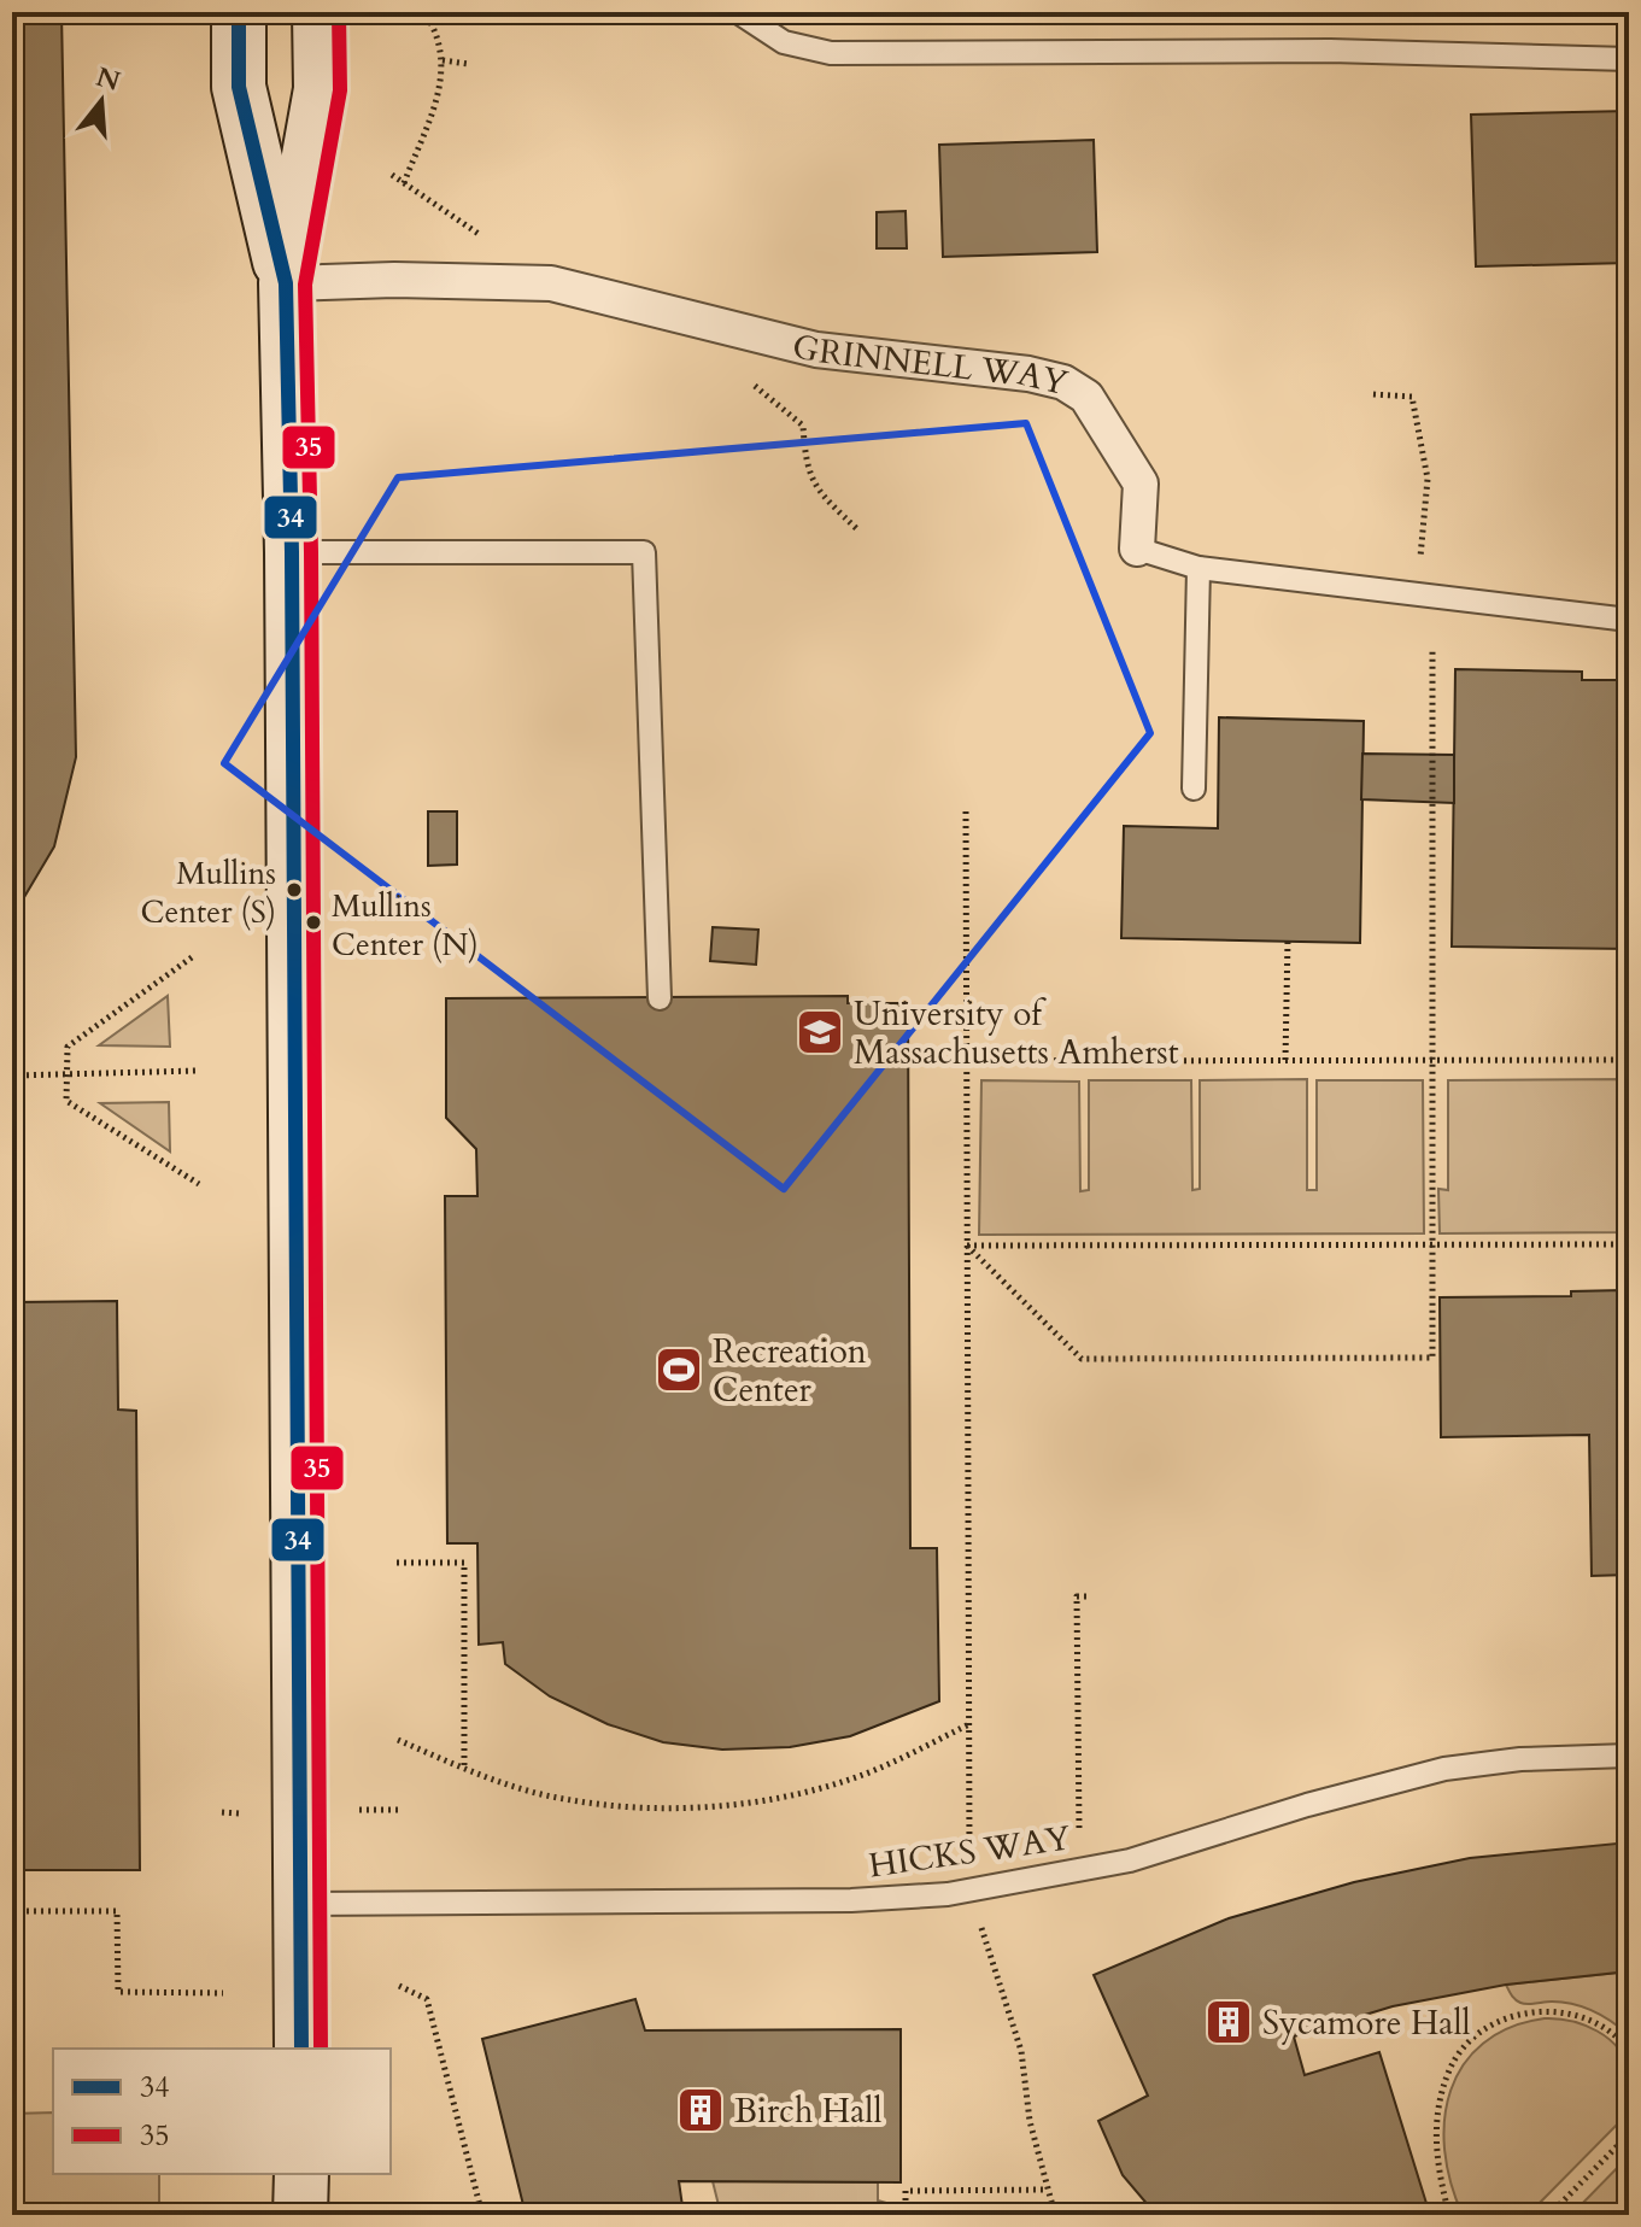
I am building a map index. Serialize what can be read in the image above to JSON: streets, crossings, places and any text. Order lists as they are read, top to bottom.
{
  "streets": {
    "street": ["GRINNELL WAY"],
    "lane": ["HICKS WAY"]
  },
  "places": {
    "other": ["Mullins Center (S)", "Mullins Center (N)"],
    "school or university": ["University of Massachusetts Amherst"],
    "sports": ["Recreation Center"],
    "building": ["Sycamore Hall", "Birch Hall"]
  },
  "lines": ["transit line 34", "transit line 35"],
  "legend": ["34", "35"],
  "north": "top"
}
